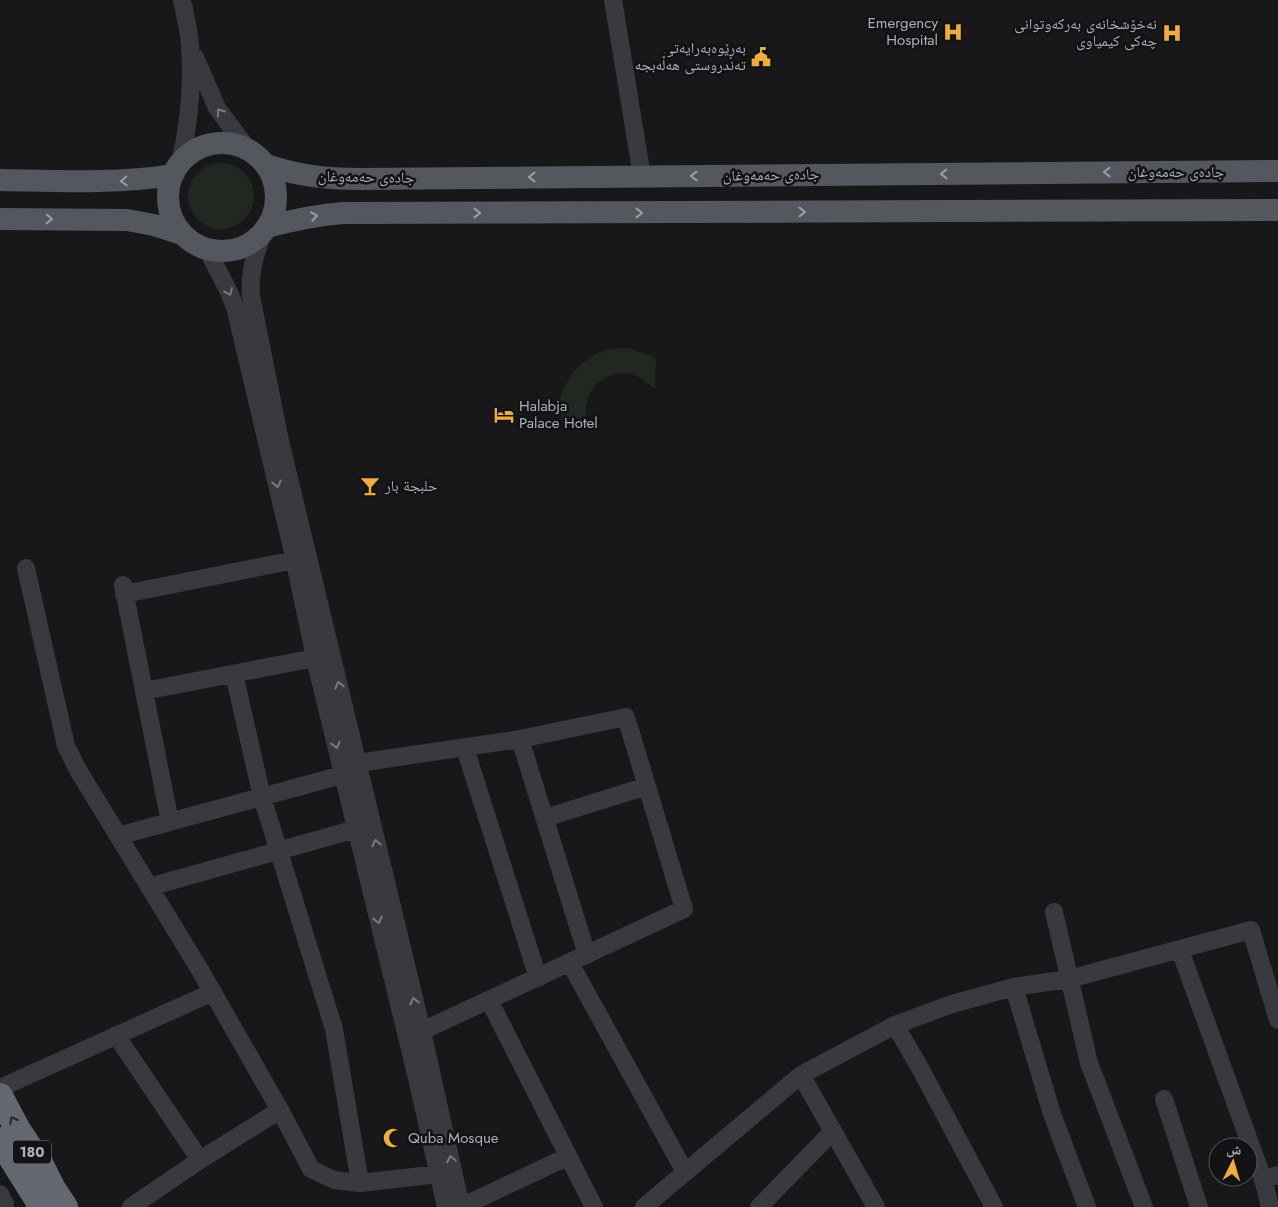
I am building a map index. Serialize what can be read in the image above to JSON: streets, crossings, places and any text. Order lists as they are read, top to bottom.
{
  "streets": {
    "highway": ["180"],
    "main road": ["جادەی حەمەوغان"]
  },
  "places": {
    "hospital": ["Emergency Hospital", "نەخۆشخانەی بەرکەوتوانی چەکی کیمیاوی"],
    "public building": ["بەڕێوەبەرایەتی تەندروستی هەڵەبجە"],
    "hotel": ["Halabja Palace Hotel"],
    "bar": ["حلبجة بار"],
    "mosque": ["Quba Mosque"]
  },
  "north": "top"
}
